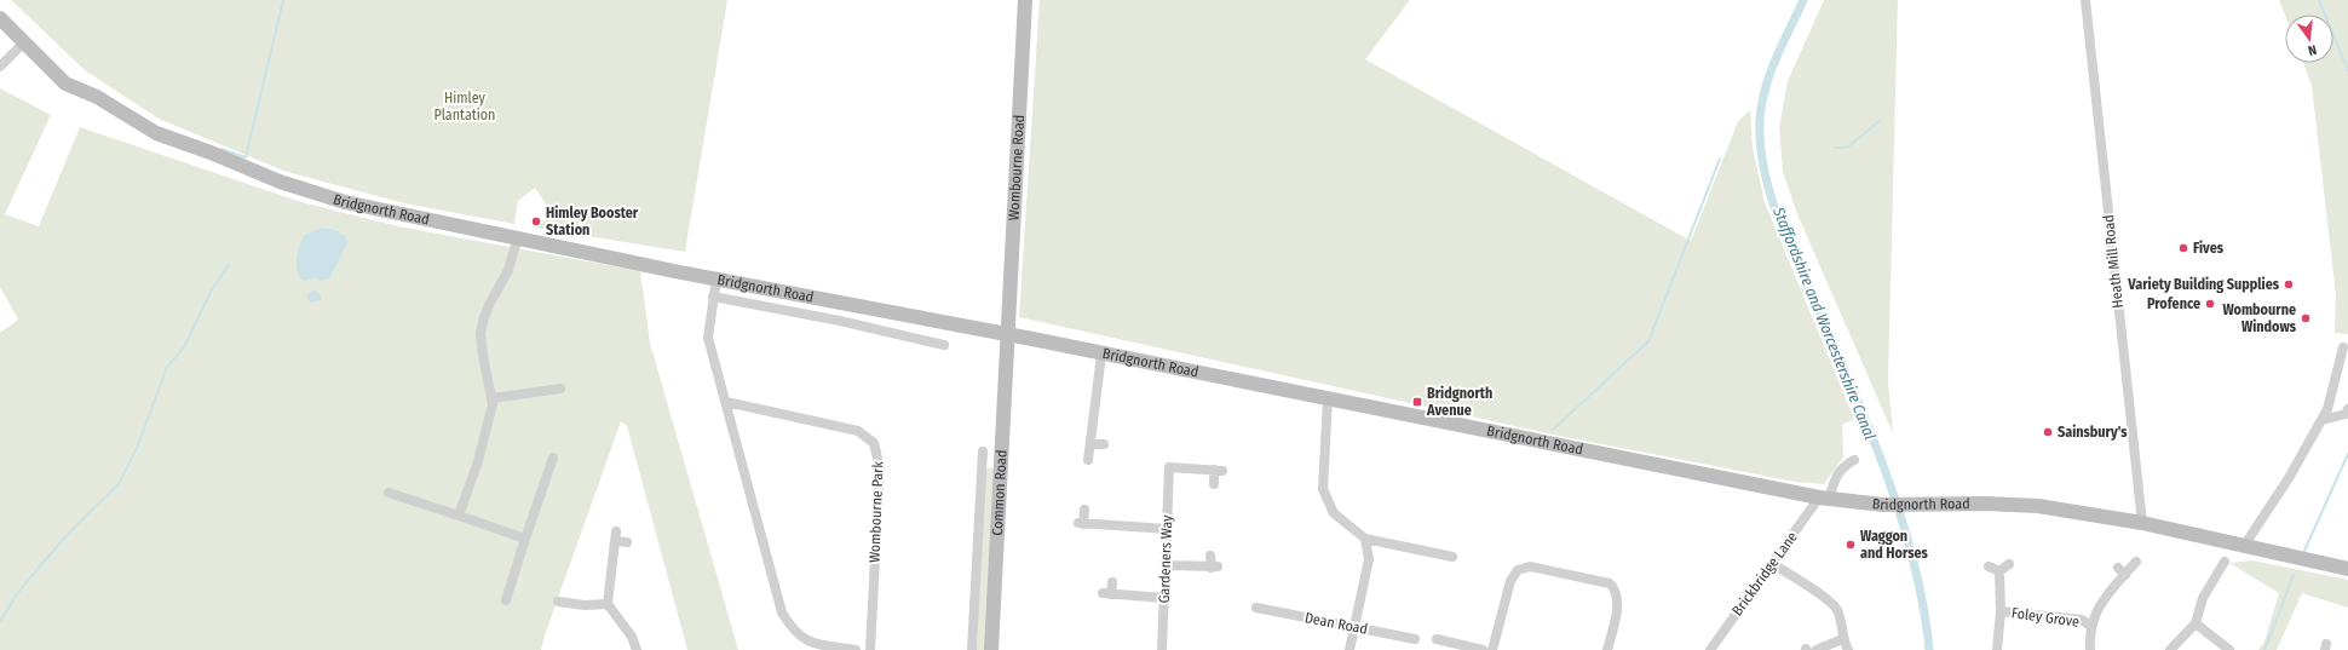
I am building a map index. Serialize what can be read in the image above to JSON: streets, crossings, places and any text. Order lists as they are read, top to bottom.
{
  "streets": {
    "main road": ["Wombourne Road", "Bridgnorth Road", "Common Road"],
    "street": [
      "Heath Mill Road",
      "Wombourne Park",
      "Gardeners Way",
      "Brickbridge Lane",
      "Foley Grove",
      "Dean Road"
    ]
  },
  "crossings": [
    ["Wombourne Road", "Bridgnorth Road"],
    ["Wombourne Road", "Common Road"],
    ["Bridgnorth Road", "Heath Mill Road"],
    ["Bridgnorth Road", "Common Road"],
    ["Bridgnorth Road", "Brickbridge Lane"]
  ],
  "water": ["Staffordshire and Worcestershire Canal"],
  "parks": ["Himley Plantation"],
  "places": {
    "other": [
      "Himley Booster Station",
      "Fives",
      "Variety Building Supplies",
      "Profence",
      "Wombourne Windows",
      "Sainsbury's",
      "Waggon and Horses"
    ],
    "transit": ["Bridgnorth Avenue"]
  },
  "north": "bottom"
}
